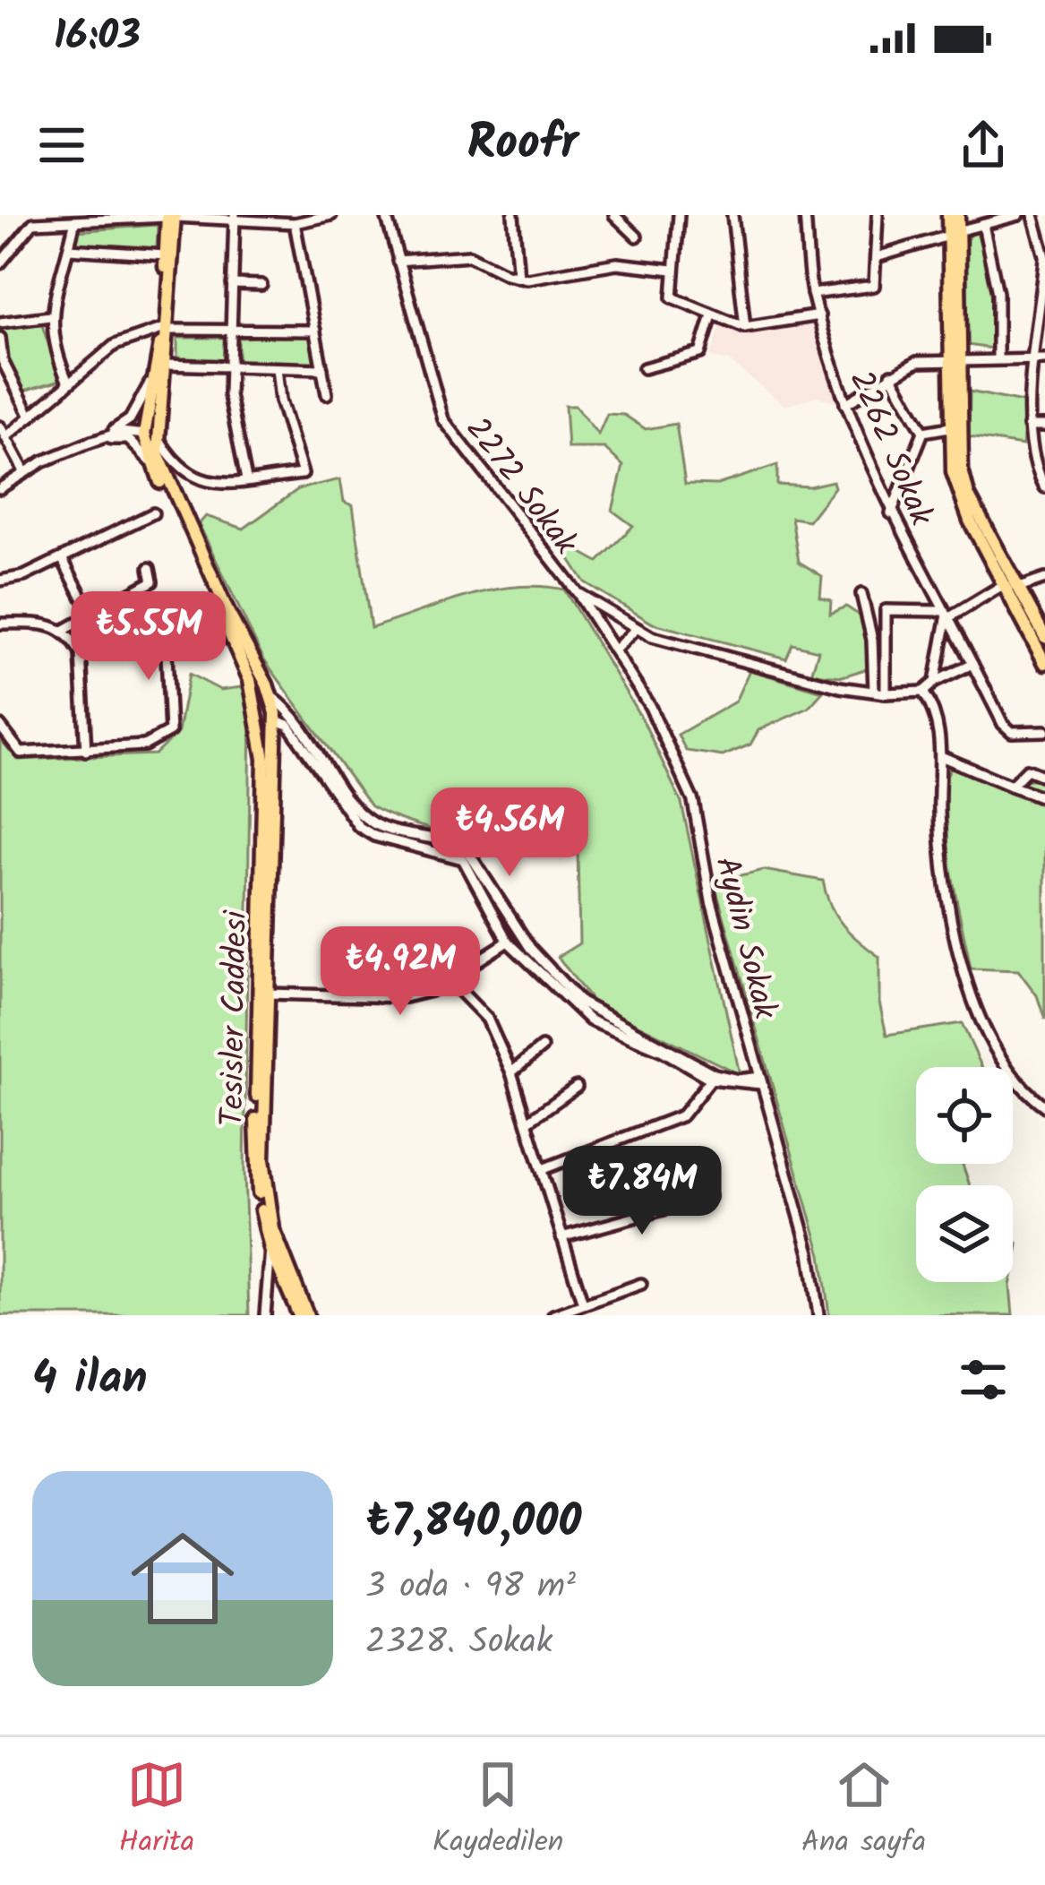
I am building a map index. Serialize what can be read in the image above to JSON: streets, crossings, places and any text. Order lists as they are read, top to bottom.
{
  "streets": {
    "main road": ["Tesisler Caddesi"],
    "street": ["2262 Sokak", "2272 Sokak", "Aydin Sokak"]
  },
  "crossings": [
    ["2272 Sokak", "Aydin Sokak"]
  ],
  "page": {
    "status": "16:03",
    "header": "Roofr",
    "price": [
      "₺5.55M",
      "₺4.56M",
      "₺4.92M",
      "₺7.84M"
    ],
    "heading": "4 ilan",
    "list": [
      {
        "name": "₺7,840,000",
        "note": "3 oda · 98 m² · 2328. Sokak"
      }
    ],
    "tabs": ["Harita", "Kaydedilen", "Ana sayfa"]
  }
}
